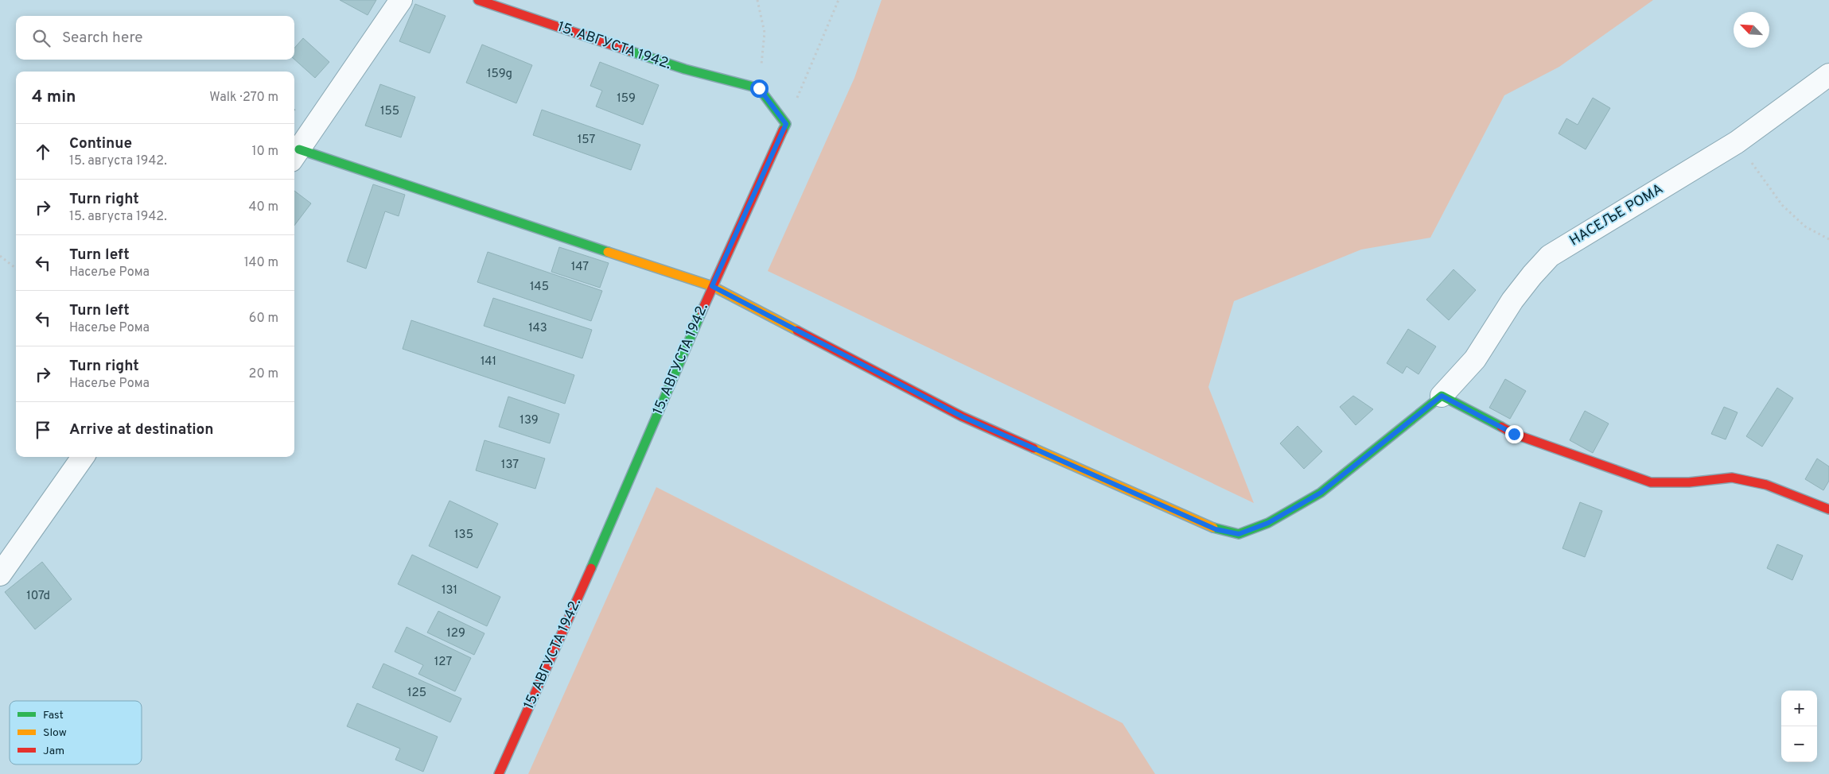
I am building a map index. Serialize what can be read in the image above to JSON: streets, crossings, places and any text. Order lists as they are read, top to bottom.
{
  "streets": {
    "street": ["15. АВГУСТА 1942.", "НАСЕЉЕ РОМА"]
  },
  "crossings": [
    ["15. АВГУСТА 1942.", "НАСЕЉЕ РОМА"]
  ],
  "house_numbers": [
    "159g",
    "159",
    "155",
    "157",
    "147",
    "145",
    "143",
    "141",
    "139",
    "137",
    "135",
    "131",
    "107d",
    "129",
    "127",
    "125"
  ],
  "legend": ["Fast", "Slow", "Jam"],
  "north": "top left",
  "page": {
    "search": "Search here",
    "heading": ["4 min", "Walk · 270 m"],
    "list": [
      ["Continue", "15. августа 1942.", "10 m"],
      ["Turn right", "15. августа 1942.", "40 m"],
      ["Turn left", "Насеље Рома", "140 m"],
      ["Turn left", "Насеље Рома", "60 m"],
      ["Turn right", "Насеље Рома", "20 m"],
      "Arrive at destination"
    ],
    "map_buttons": ["+", "−"]
  }
}
